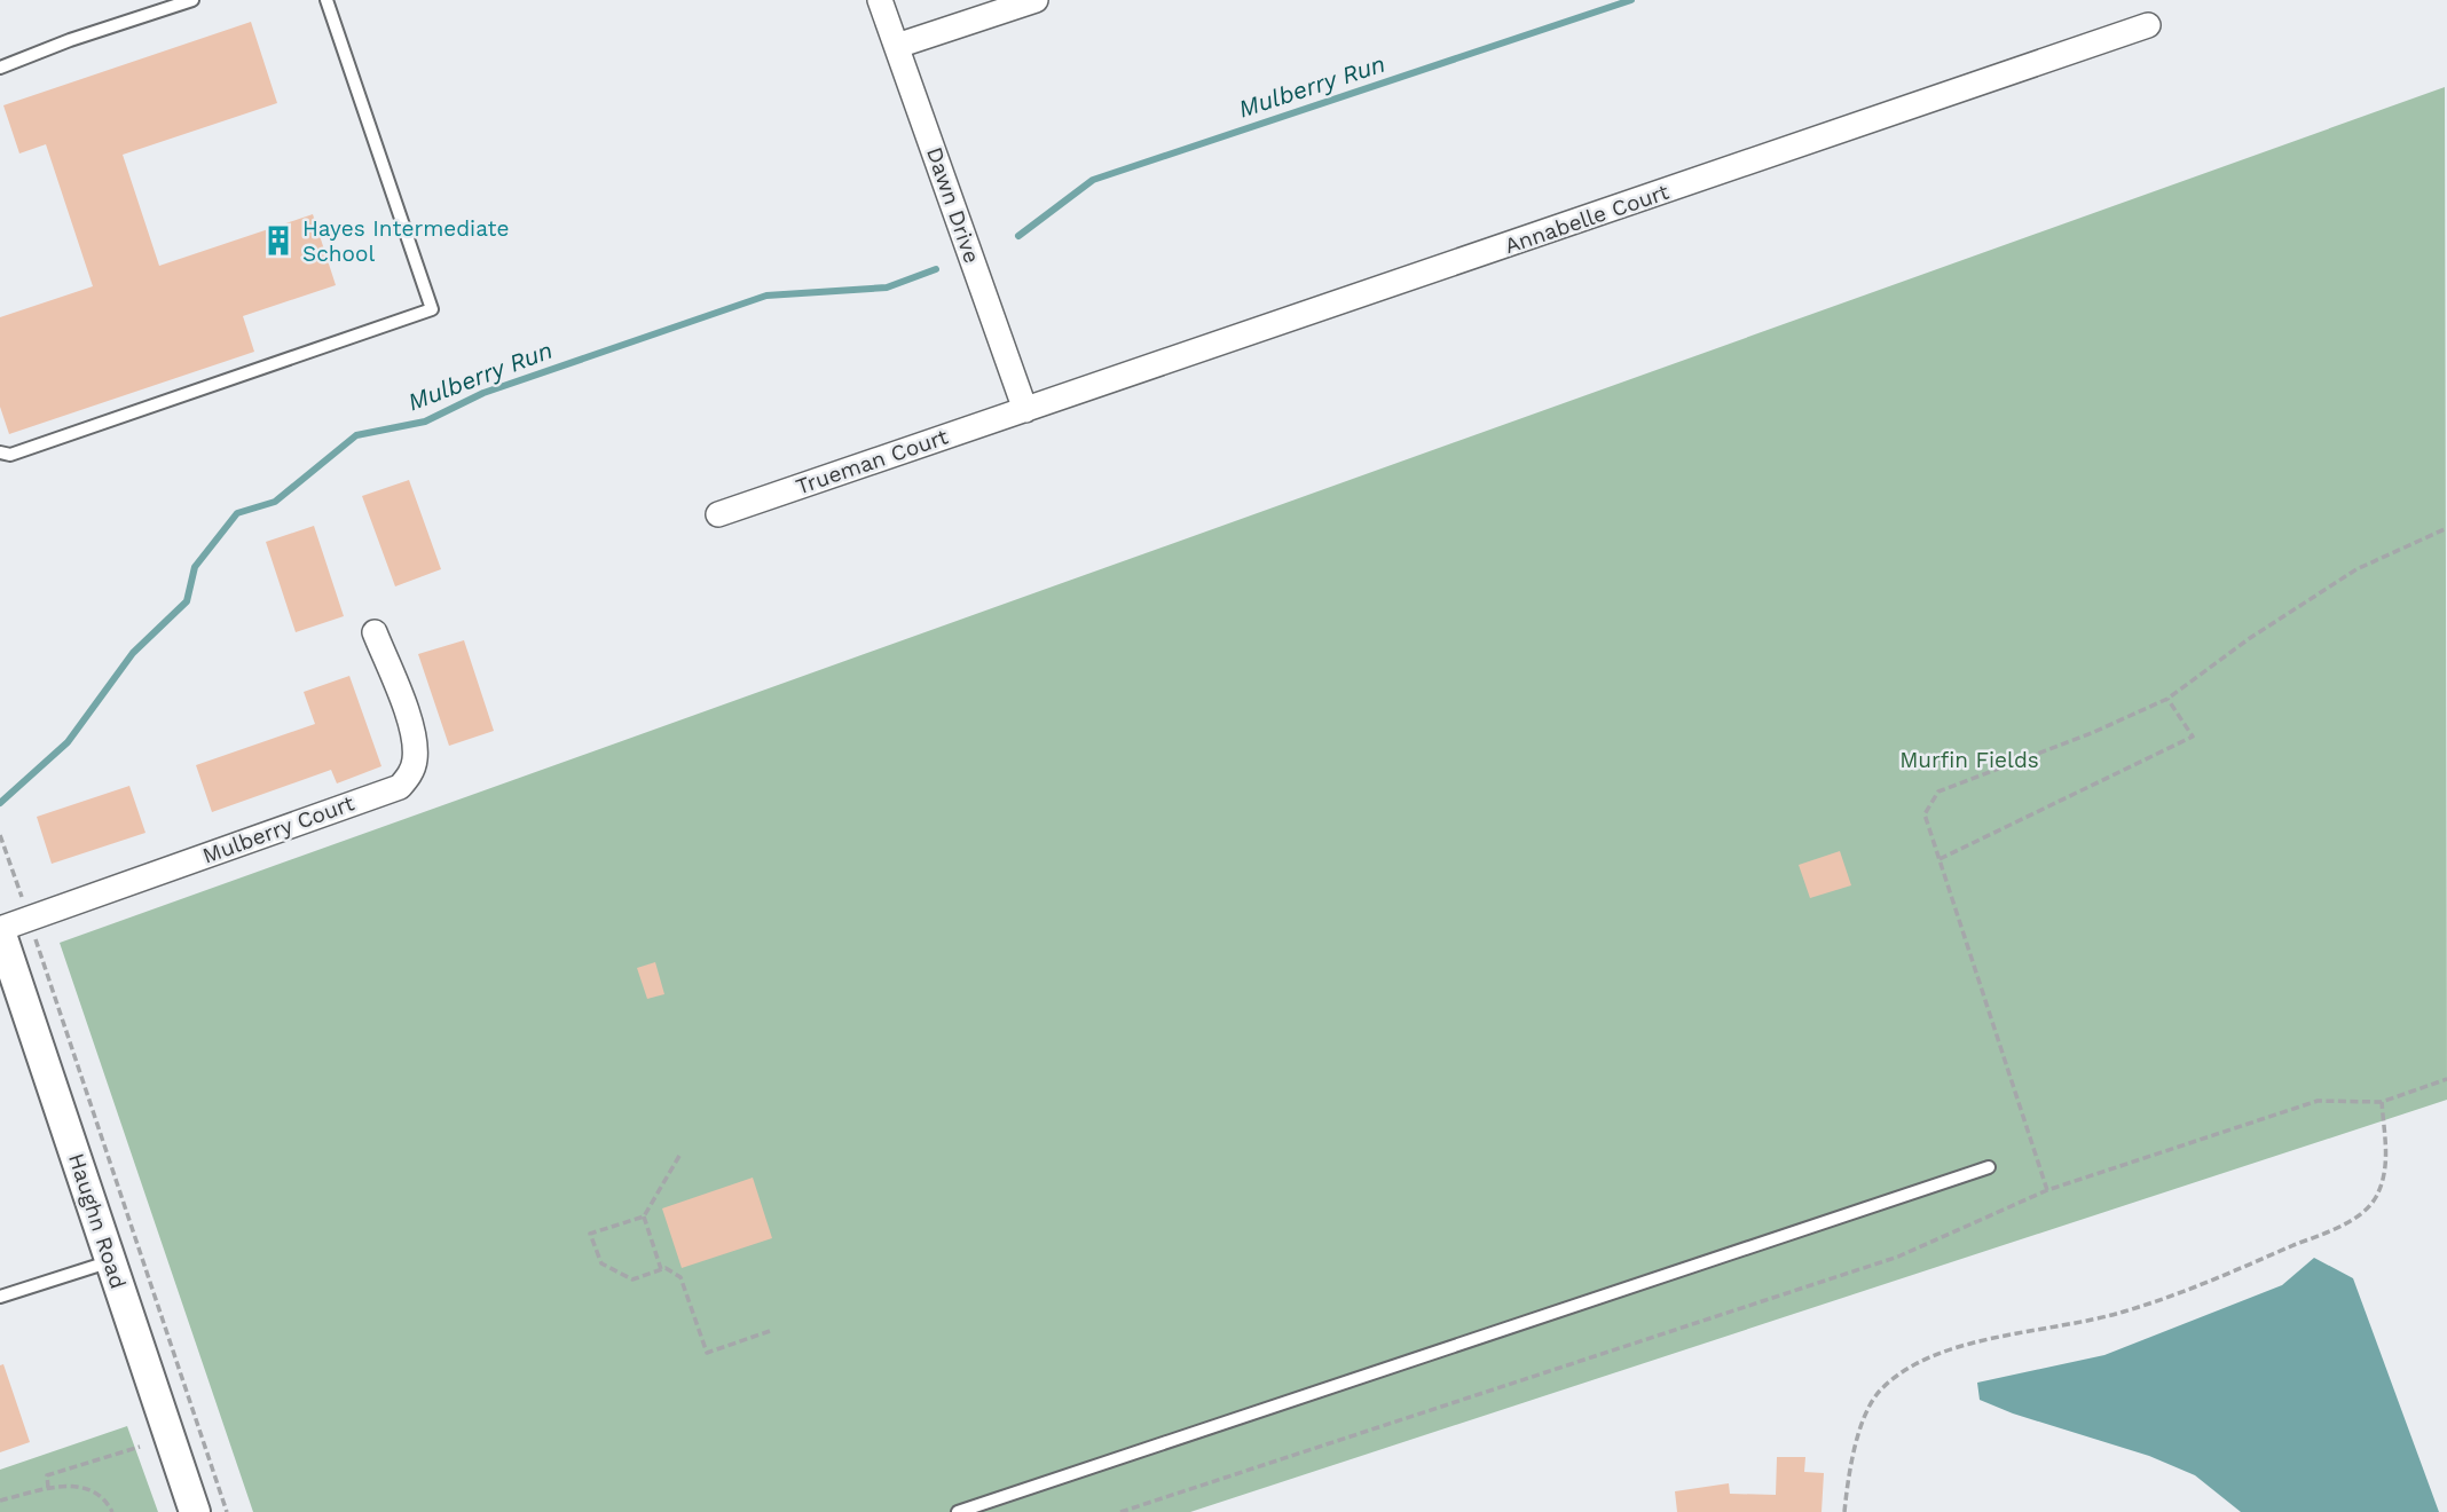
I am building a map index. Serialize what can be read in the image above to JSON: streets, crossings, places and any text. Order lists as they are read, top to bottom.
{
  "streets": {
    "street": [
      "Dawn Drive",
      "Annabelle Court",
      "Trueman Court",
      "Mulberry Court",
      "Haughn Road"
    ]
  },
  "crossings": [
    ["Dawn Drive", "Annabelle Court"],
    ["Dawn Drive", "Trueman Court"],
    ["Annabelle Court", "Trueman Court"],
    ["Mulberry Court", "Haughn Road"]
  ],
  "water": ["Mulberry Run"],
  "parks": ["Murfin Fields"],
  "places": {
    "building": ["Hayes Intermediate School"]
  }
}
